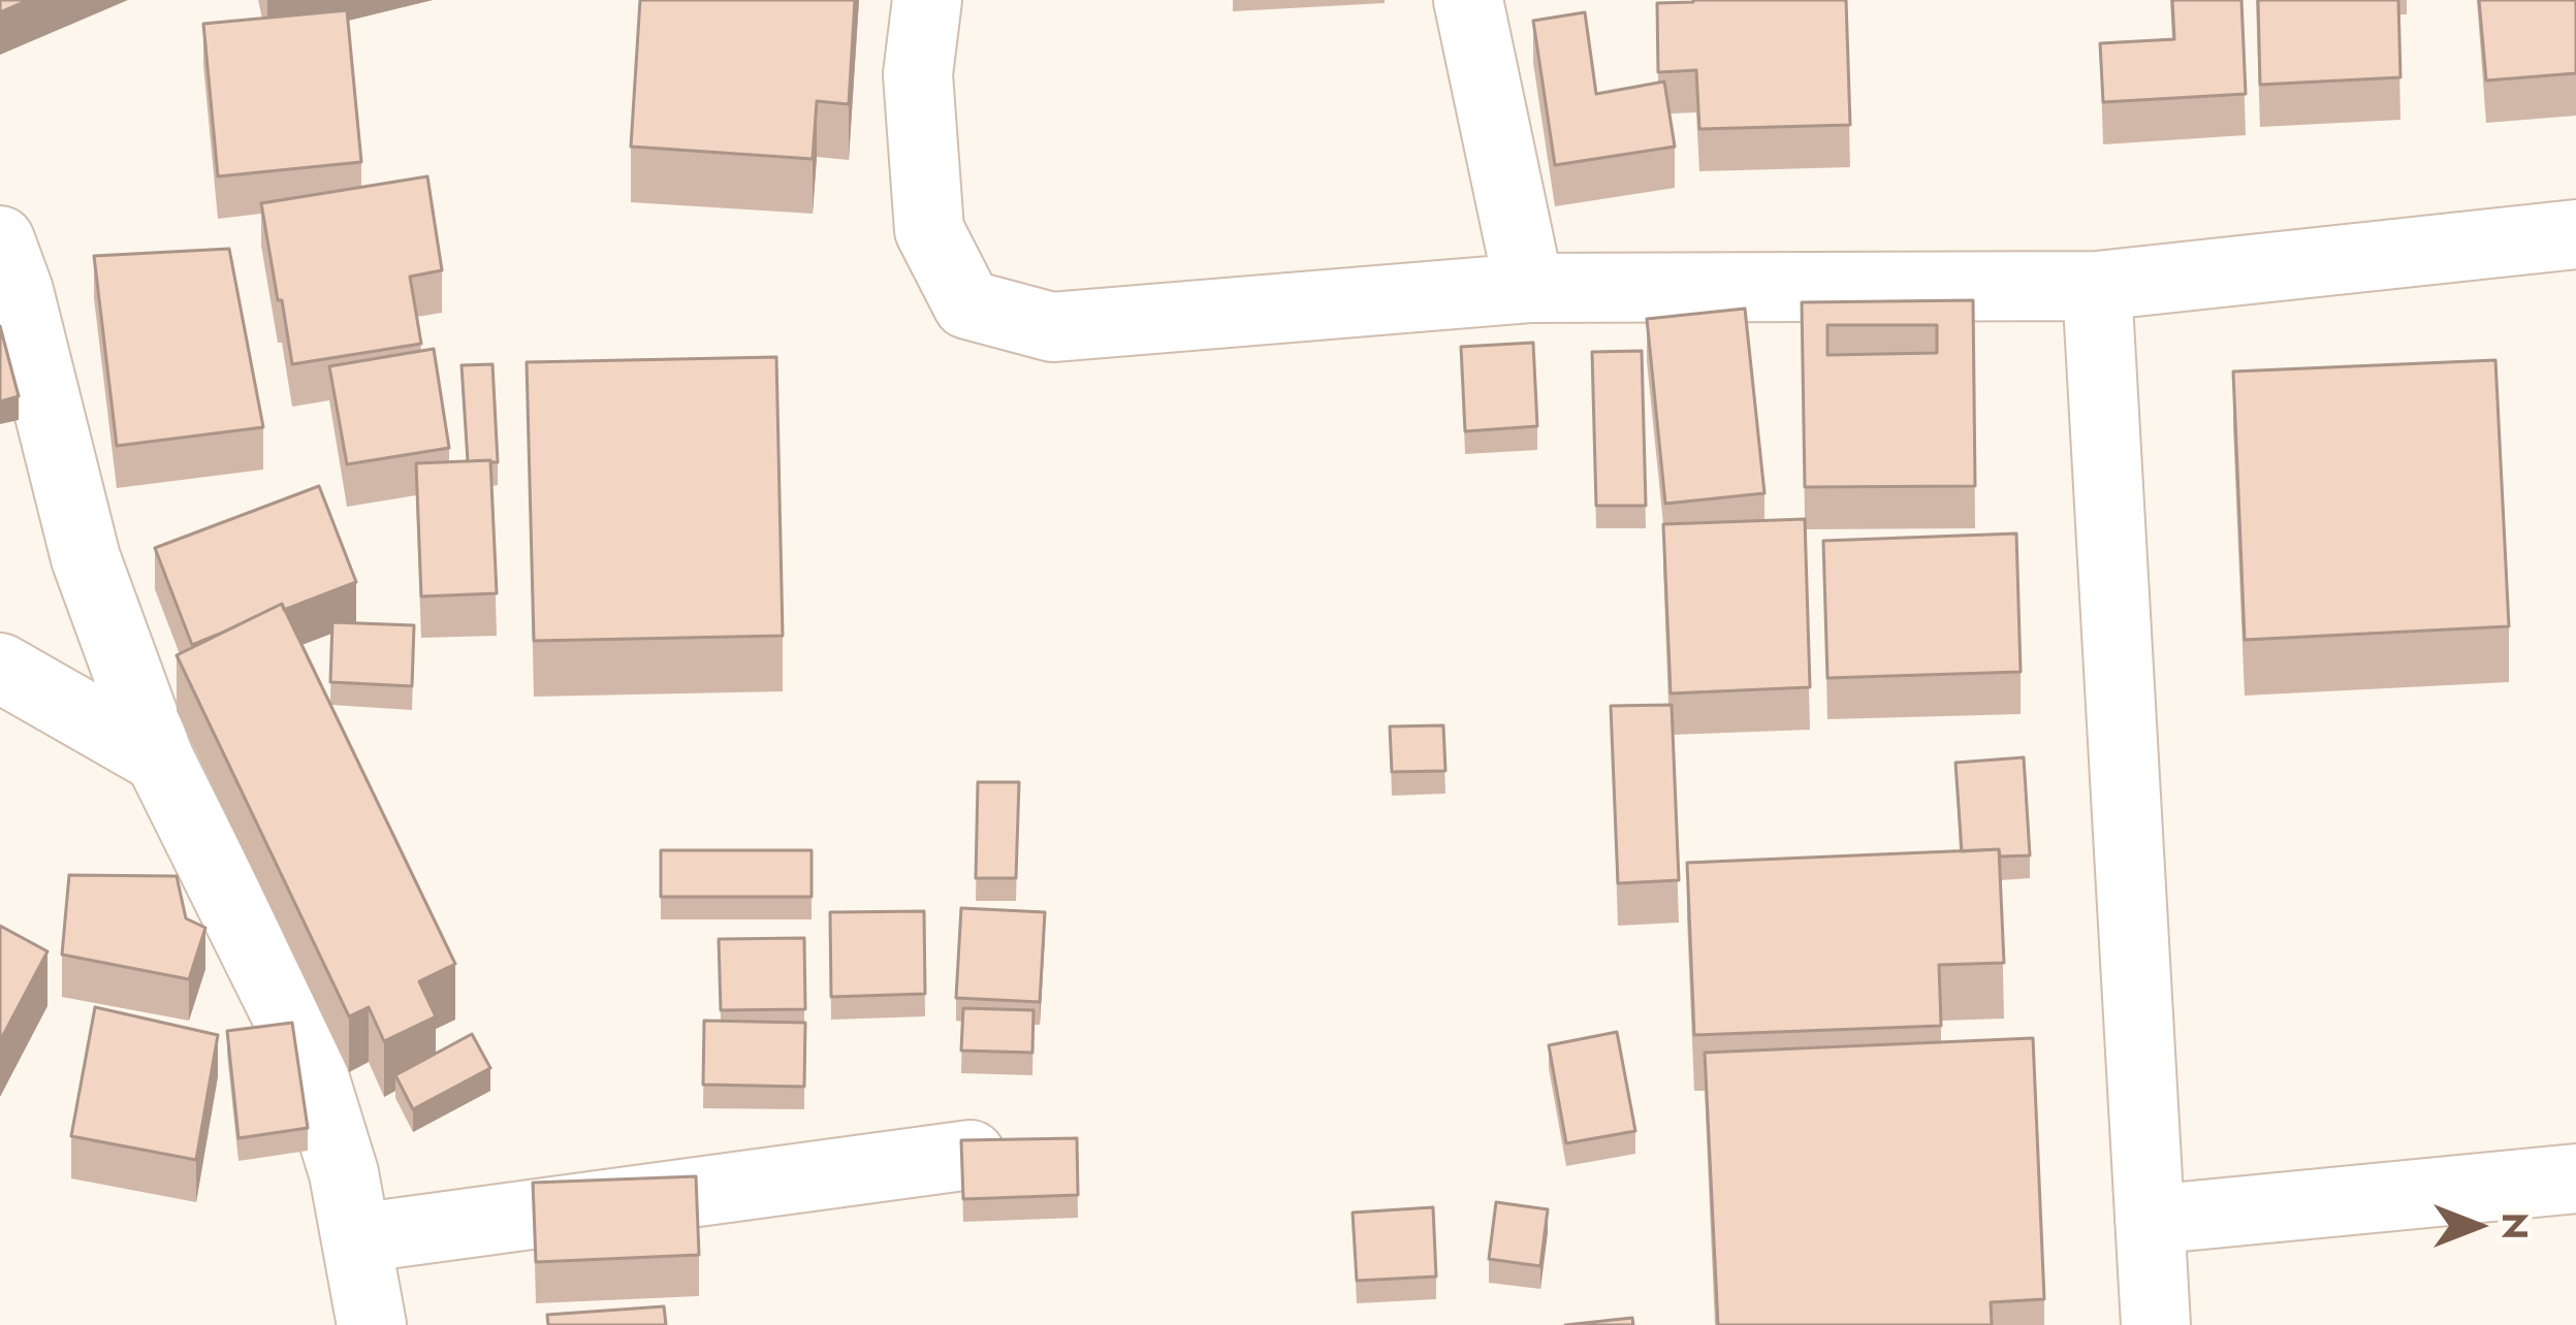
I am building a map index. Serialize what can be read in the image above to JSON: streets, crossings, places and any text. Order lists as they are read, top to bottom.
{
  "north": "right"
}
